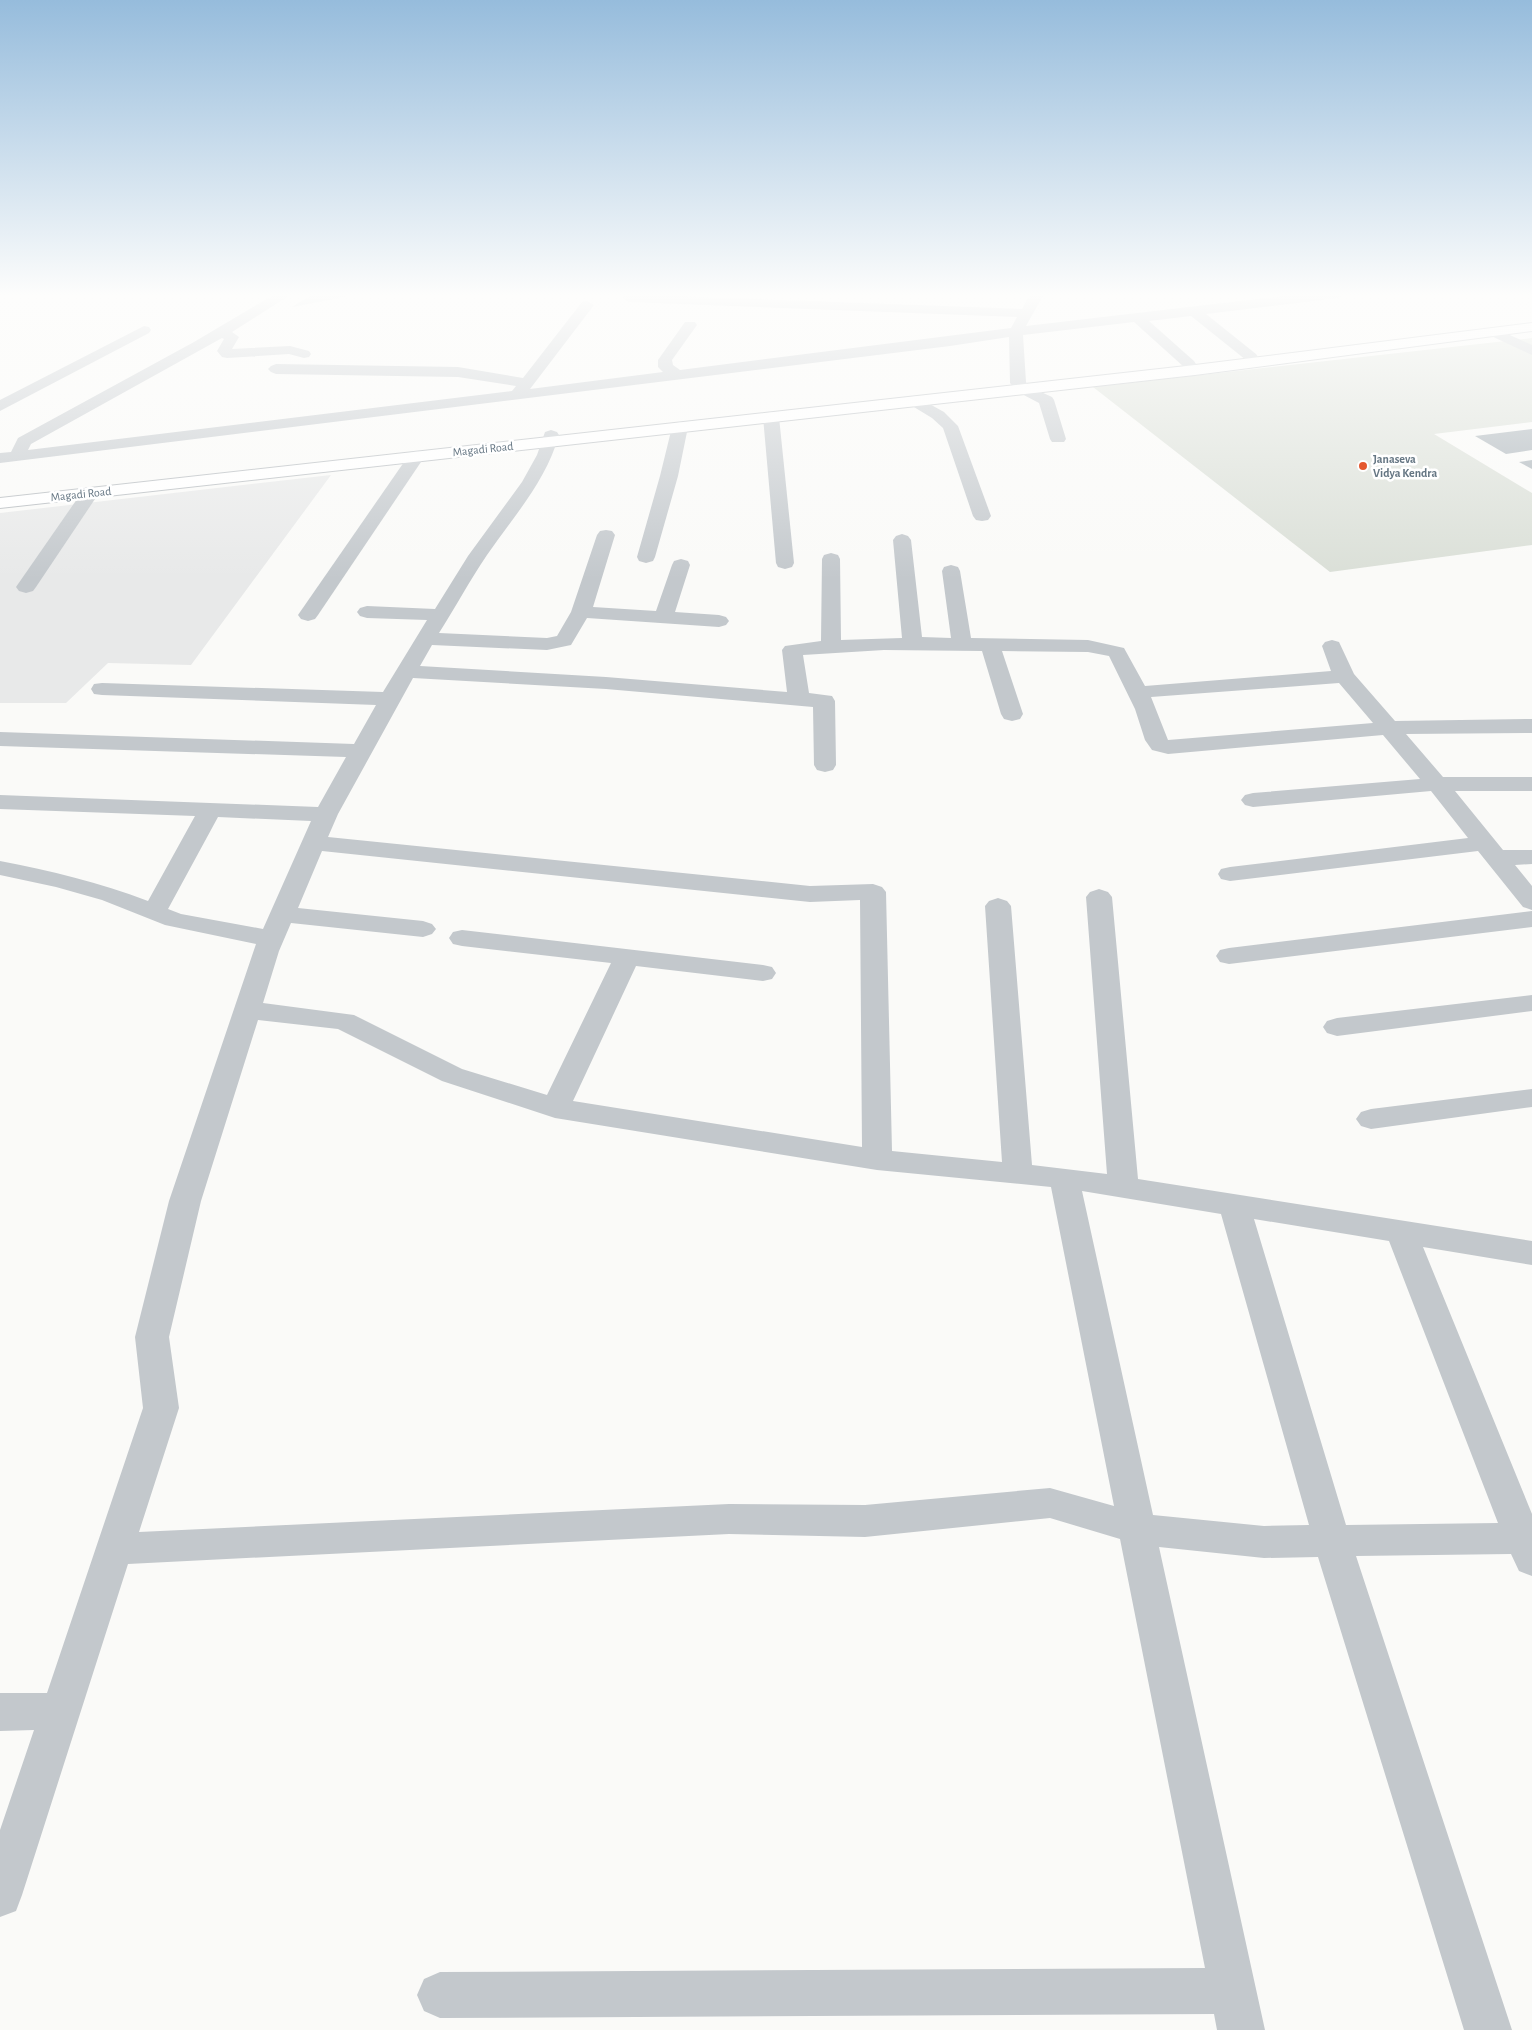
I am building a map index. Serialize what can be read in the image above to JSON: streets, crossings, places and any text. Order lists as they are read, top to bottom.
{
  "streets": {
    "main road": ["Magadi Road"]
  },
  "places": ["Janaseva Vidya Kendra"]
}
